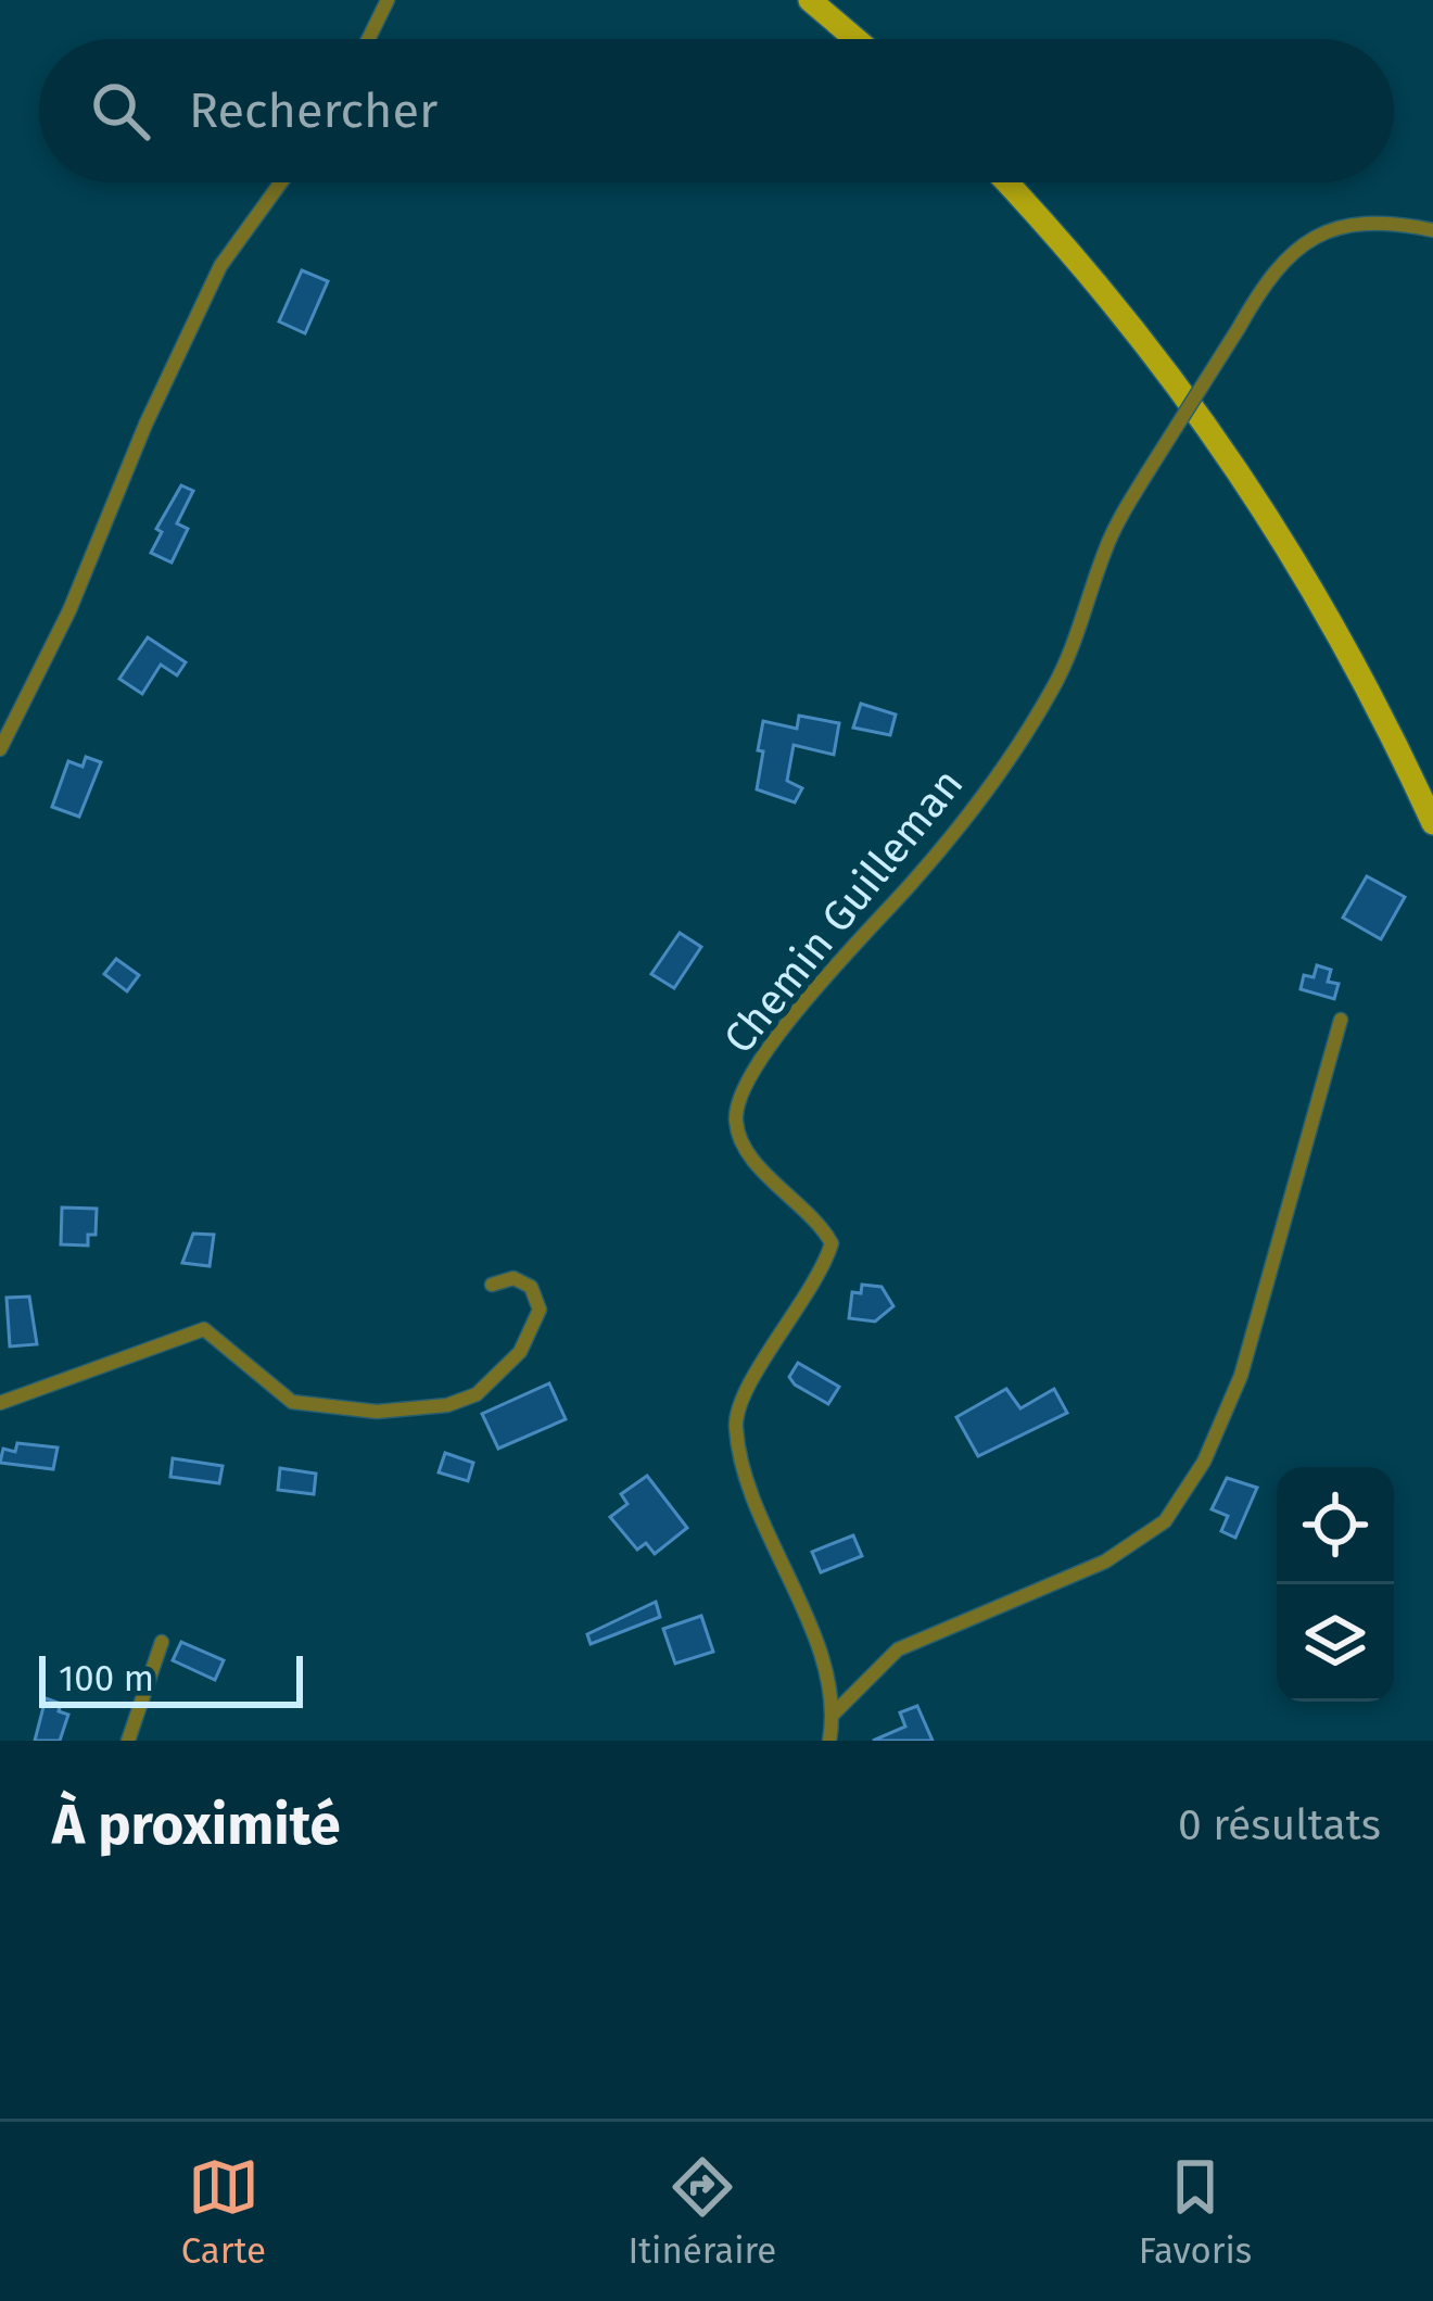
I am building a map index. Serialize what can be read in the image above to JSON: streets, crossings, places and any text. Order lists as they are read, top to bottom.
{
  "streets": {
    "street": ["Chemin Guilleman"]
  },
  "scale_bar": "100 m",
  "page": {
    "search": "Rechercher",
    "scale": "100 m",
    "heading": ["À proximité", "0 résultats"],
    "nav": ["Carte", "Itinéraire", "Favoris"]
  }
}
